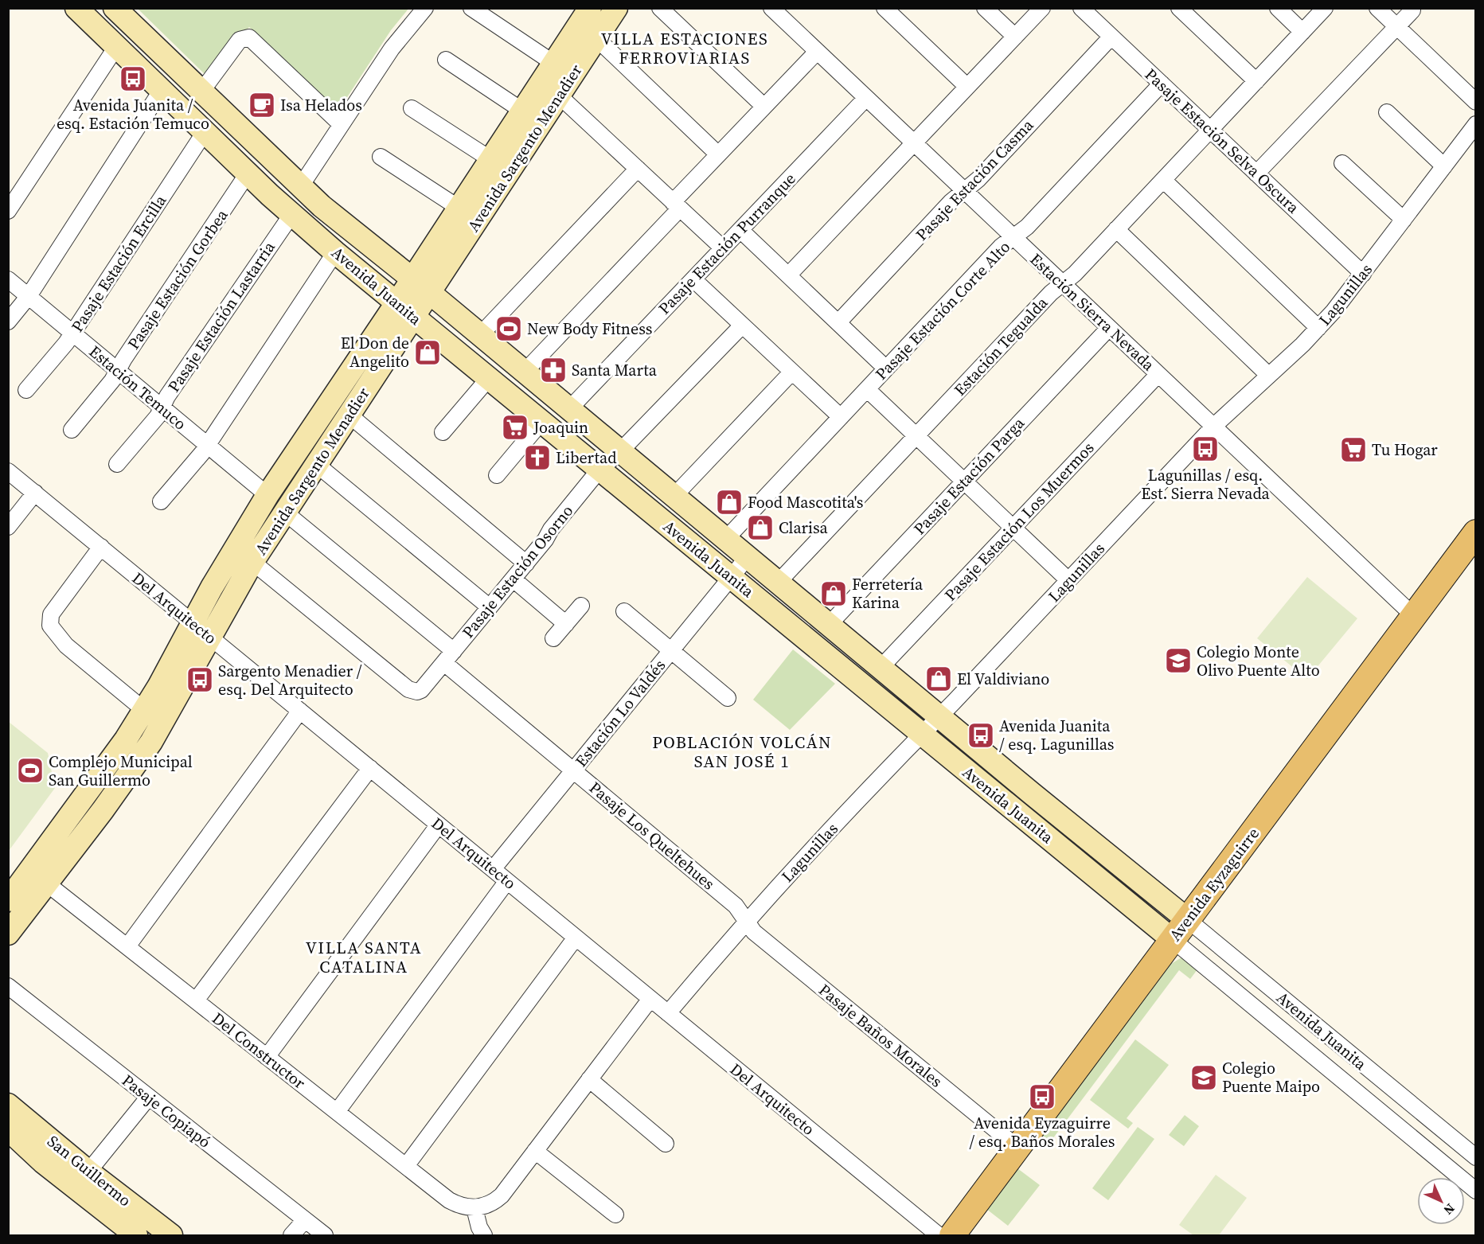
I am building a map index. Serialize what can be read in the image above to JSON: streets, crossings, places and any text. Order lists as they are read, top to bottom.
{
  "streets": {
    "main road": [
      "Avenida Sargento Menadier",
      "Avenida Juanita",
      "Avenida Eyzaguirre",
      "San Guillermo"
    ],
    "street": [
      "Pasaje Estación Selva Oscura",
      "Pasaje Estación Casma",
      "Pasaje Estación Purranque",
      "Pasaje Estación Ercilla",
      "Pasaje Estación Gorbea",
      "Lagunillas",
      "Pasaje Estación Corte Alto",
      "Estación Sierra Nevada",
      "Pasaje Estación Lastarria",
      "Estación Tegualda",
      "Estación Temuco",
      "Pasaje Estación Parga",
      "Pasaje Estación Los Muermos",
      "Pasaje Estación Osorno",
      "Del Arquitecto",
      "Estación Lo Valdés",
      "Pasaje Los Queltehues",
      "Pasaje Baños Morales",
      "Del Constructor",
      "Pasaje Copiapó"
    ]
  },
  "crossings": [
    ["Pasaje Estación Selva Oscura", "Pasaje Estación Casma"],
    ["Pasaje Estación Selva Oscura", "Lagunillas"],
    ["Pasaje Estación Selva Oscura", "Pasaje Estación Corte Alto"],
    ["Pasaje Estación Selva Oscura", "Estación Tegualda"],
    ["Avenida Sargento Menadier", "Avenida Juanita"],
    ["Avenida Sargento Menadier", "Estación Temuco"],
    ["Avenida Sargento Menadier", "Pasaje Estación Osorno"],
    ["Avenida Sargento Menadier", "Del Arquitecto"],
    ["Avenida Sargento Menadier", "Pasaje Los Queltehues"],
    ["Avenida Sargento Menadier", "Del Constructor"],
    ["Pasaje Estación Casma", "Estación Sierra Nevada"],
    ["Pasaje Estación Purranque", "Avenida Juanita"],
    ["Pasaje Estación Purranque", "Estación Sierra Nevada"],
    ["Pasaje Estación Ercilla", "Avenida Juanita"],
    ["Pasaje Estación Ercilla", "Estación Temuco"],
    ["Pasaje Estación Gorbea", "Avenida Juanita"],
    ["Pasaje Estación Gorbea", "Estación Temuco"],
    ["Avenida Juanita", "Lagunillas"],
    ["Avenida Juanita", "Pasaje Estación Corte Alto"],
    ["Avenida Juanita", "Pasaje Estación Lastarria"],
    ["Avenida Juanita", "Estación Tegualda"],
    ["Avenida Juanita", "Pasaje Estación Parga"],
    ["Avenida Juanita", "Pasaje Estación Los Muermos"],
    ["Avenida Juanita", "Pasaje Estación Osorno"],
    ["Avenida Juanita", "Estación Lo Valdés"],
    ["Avenida Juanita", "Avenida Eyzaguirre"],
    ["Lagunillas", "Estación Sierra Nevada"],
    ["Lagunillas", "Del Arquitecto"],
    ["Lagunillas", "Pasaje Los Queltehues"],
    ["Lagunillas", "Pasaje Baños Morales"],
    ["Pasaje Estación Corte Alto", "Estación Sierra Nevada"],
    ["Estación Sierra Nevada", "Estación Tegualda"],
    ["Estación Sierra Nevada", "Pasaje Estación Parga"],
    ["Estación Sierra Nevada", "Pasaje Estación Los Muermos"],
    ["Estación Sierra Nevada", "Avenida Eyzaguirre"],
    ["Pasaje Estación Lastarria", "Estación Temuco"],
    ["Pasaje Estación Osorno", "Pasaje Los Queltehues"],
    ["Del Arquitecto", "Estación Lo Valdés"],
    ["Estación Lo Valdés", "Pasaje Los Queltehues"],
    ["Pasaje Los Queltehues", "Pasaje Baños Morales"],
    ["Avenida Eyzaguirre", "Pasaje Baños Morales"]
  ],
  "districts": ["VILLA ESTACIONES FERROVIARIAS", "POBLACIÓN VOLCÁN SAN JOSÉ 1", "VILLA SANTA CATALINA"],
  "places": {
    "bus stop": [
      "Avenida Juanita / esq. Estación Temuco",
      "Lagunillas / esq. Est. Sierra Nevada",
      "Sargento Menadier / esq. Del Arquitecto",
      "Avenida Juanita / esq. Lagunillas",
      "Avenida Eyzaguirre / esq. Baños Morales"
    ],
    "cafe": ["Isa Helados"],
    "sports": ["New Body Fitness", "Complejo Municipal San Guillermo"],
    "shop": [
      "El Don de Angelito",
      "Food Mascotita's",
      "Clarisa",
      "Ferretería Karina",
      "El Valdiviano"
    ],
    "pharmacy": ["Santa Marta"],
    "supermarket": ["Joaquin", "Tu Hogar"],
    "church": ["Libertad"],
    "school or university": ["Colegio Monte Olivo Puente Alto", "Colegio Puente Maipo"]
  },
  "north": "bottom right"
}
